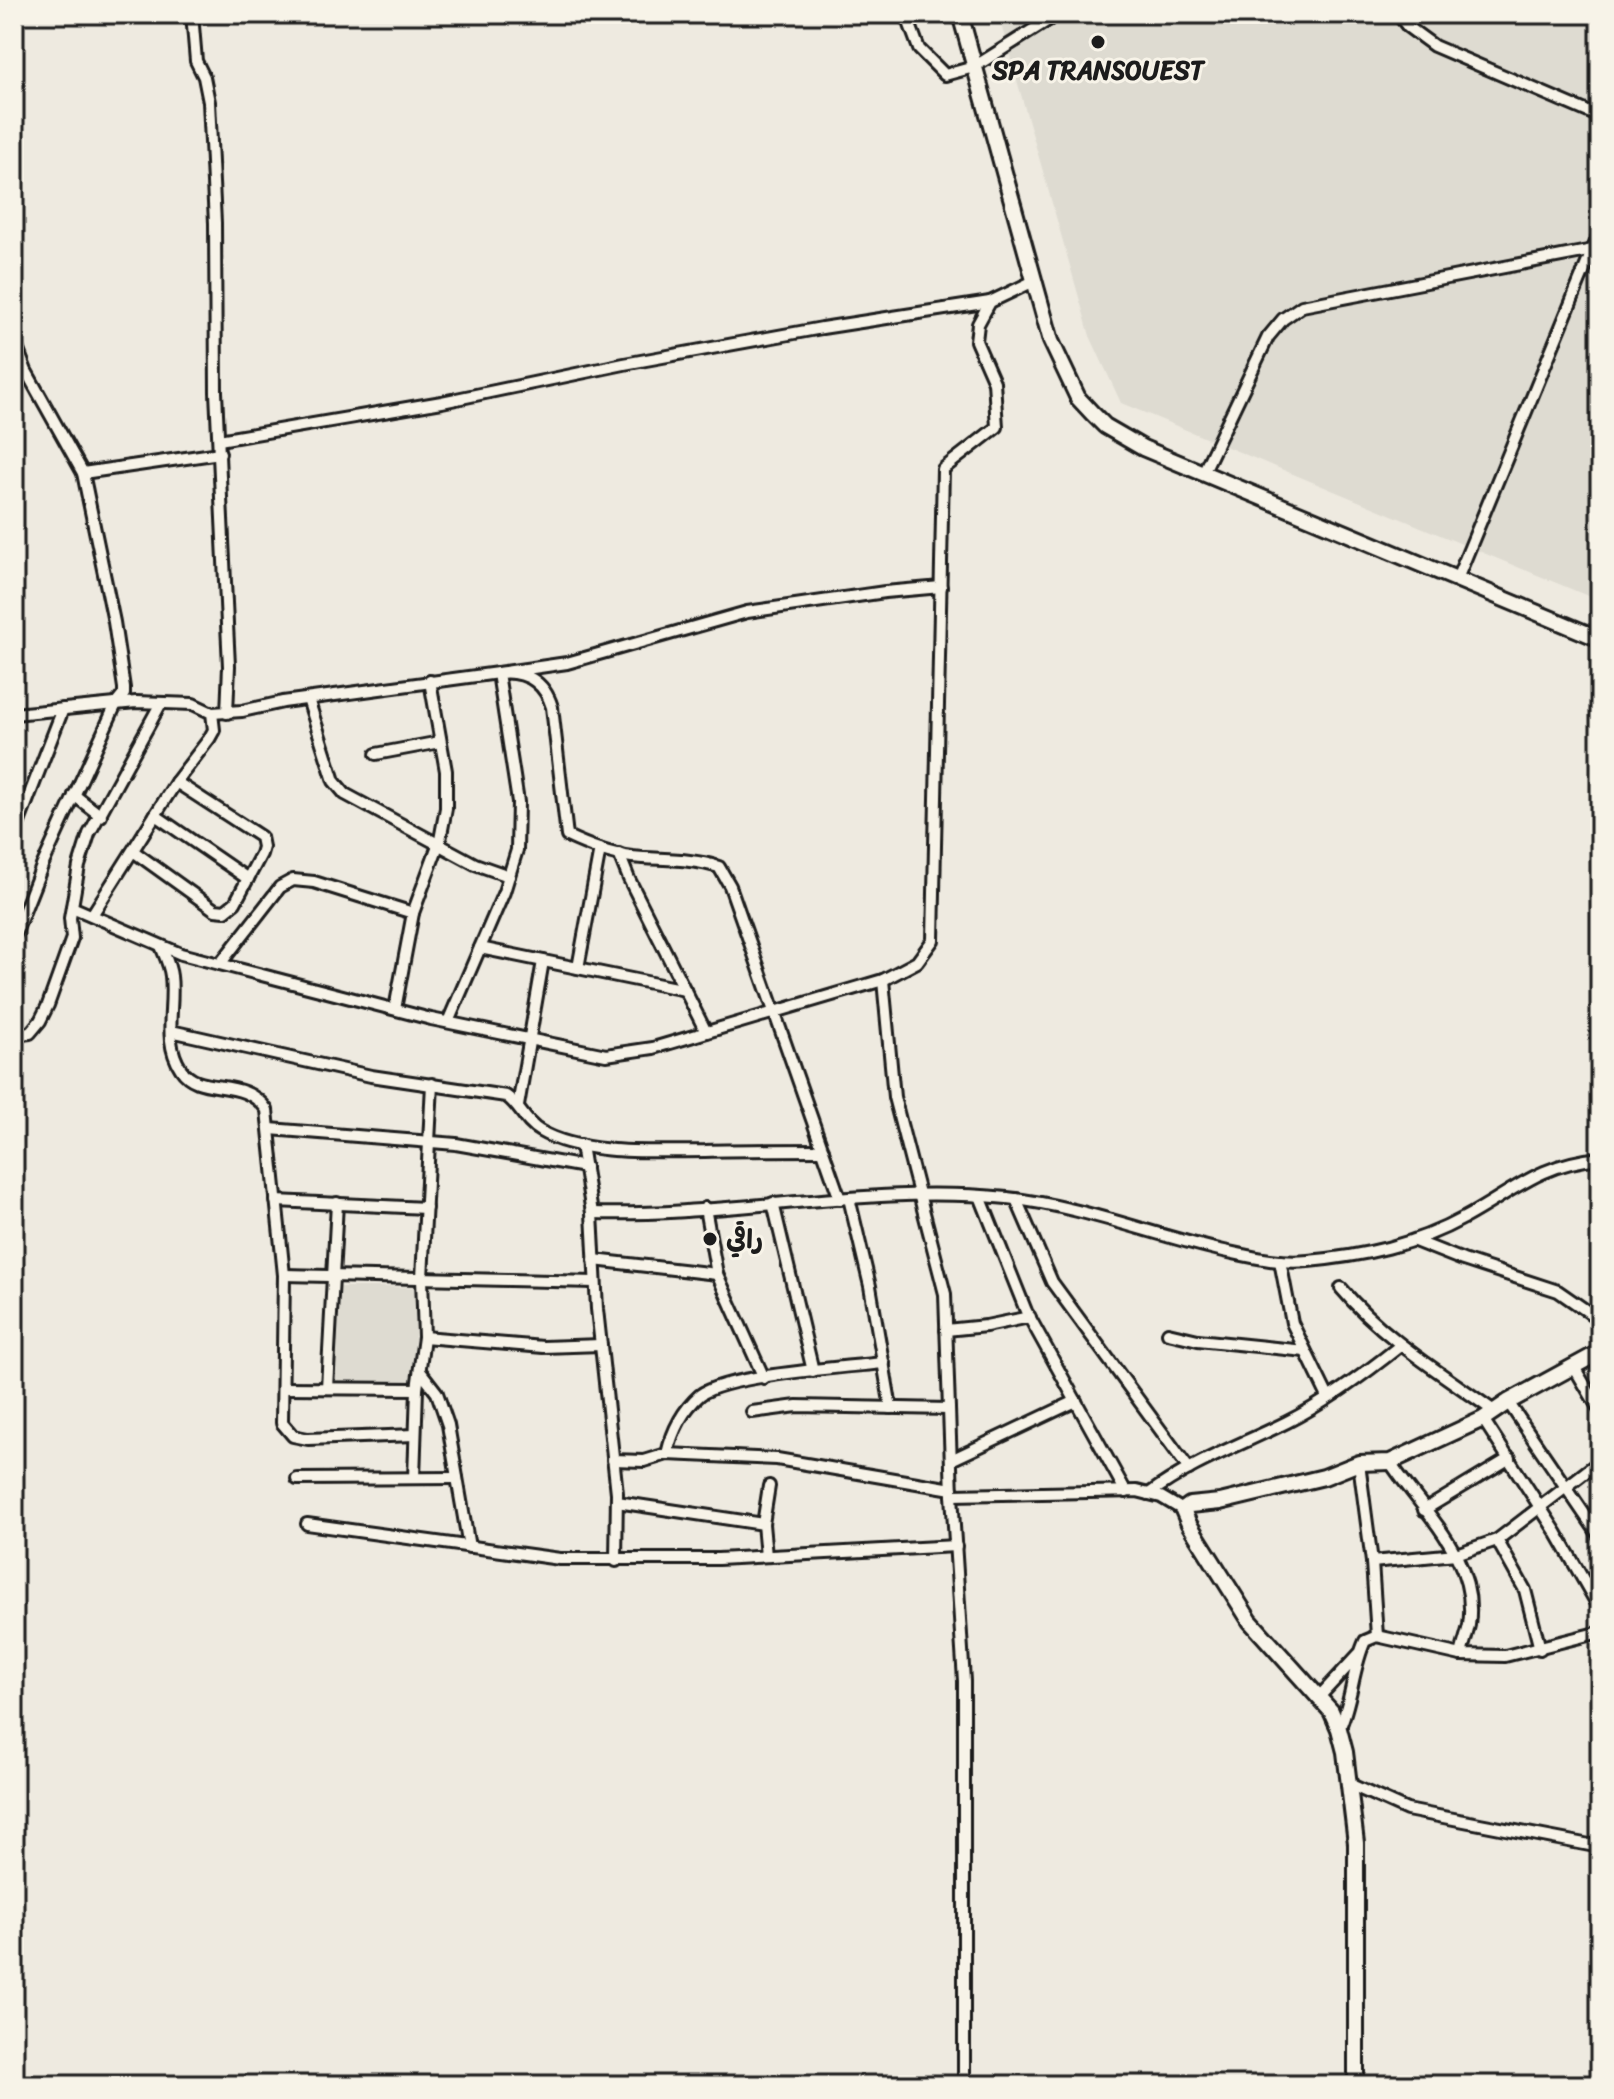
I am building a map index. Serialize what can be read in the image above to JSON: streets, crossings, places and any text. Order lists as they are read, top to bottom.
{
  "places": ["SPA TRANSOUEST", "راقي"]
}
